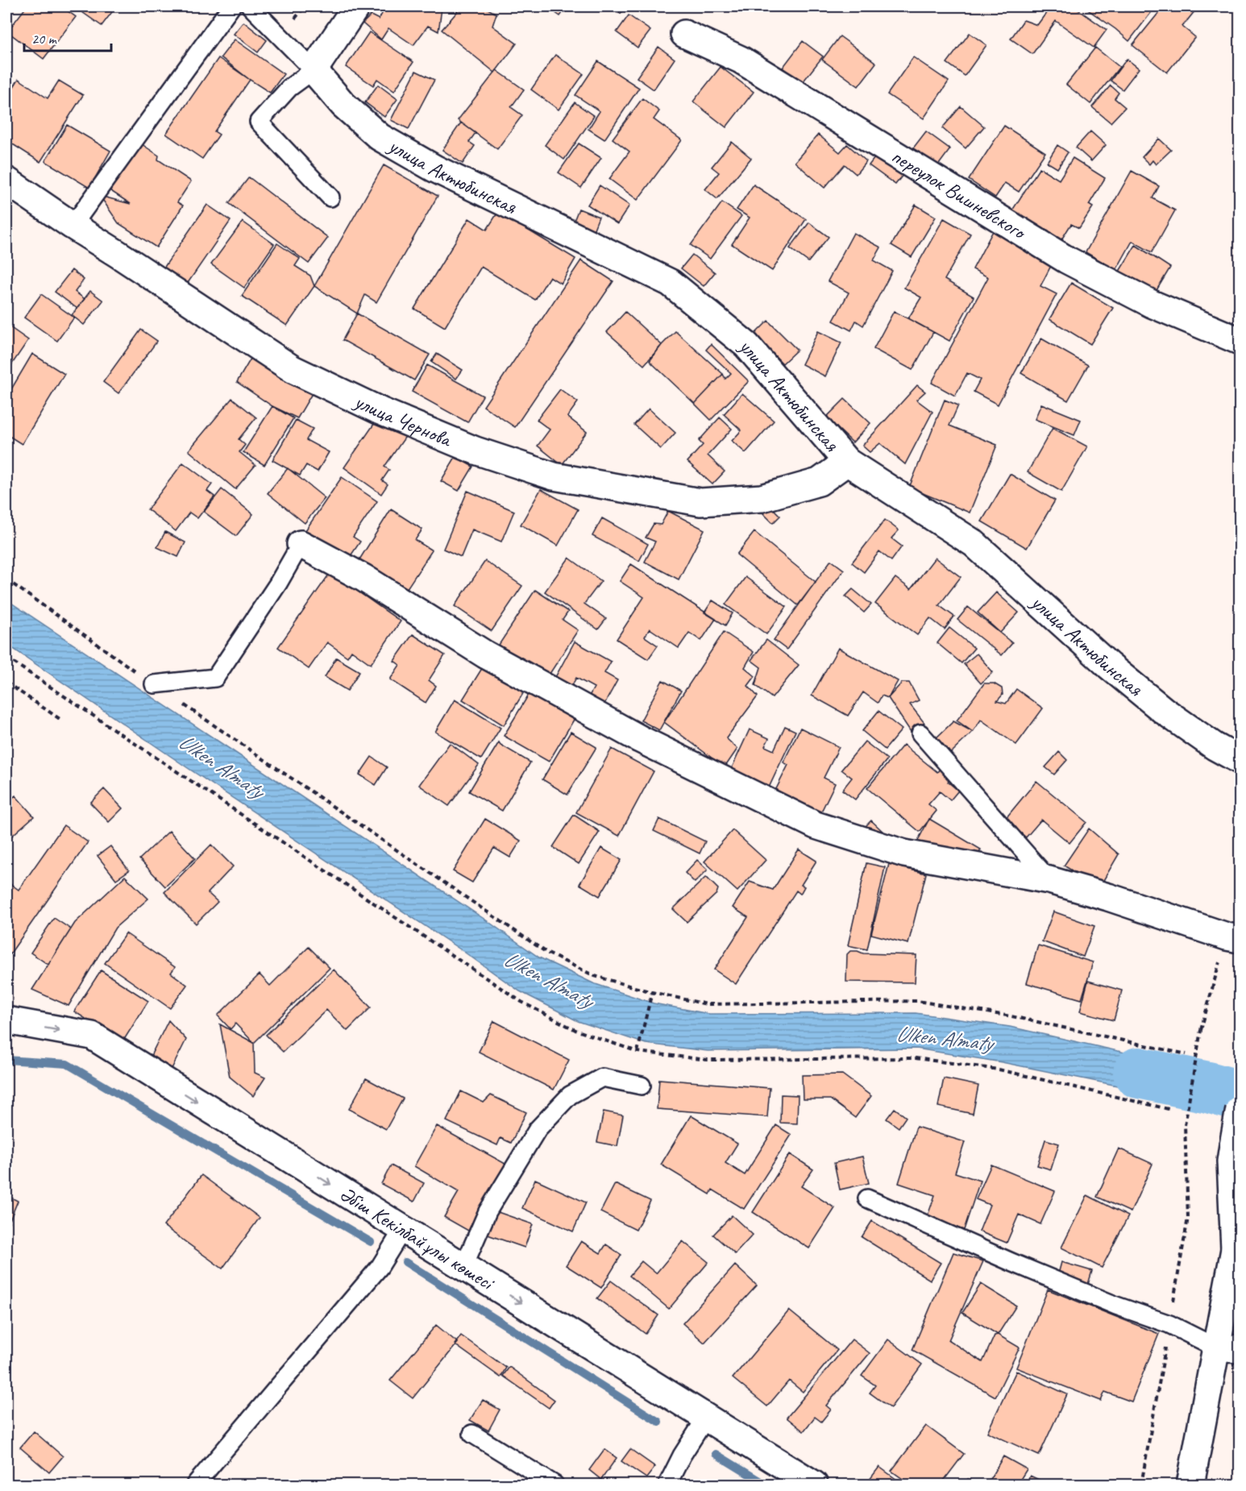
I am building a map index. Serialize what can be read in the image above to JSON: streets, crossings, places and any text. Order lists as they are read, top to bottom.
{
  "streets": {
    "street": [
      "улица Актюбинская",
      "переулок Вишневского",
      "улица Чернова",
      "Әбіш Кекілбайұлы көшесі"
    ]
  },
  "crossings": [
    ["улица Актюбинская", "улица Чернова"]
  ],
  "one_way": ["Әбіш Кекілбайұлы көшесі"],
  "water": ["Ulken Almaty"],
  "scale_bar": "20 m"
}
